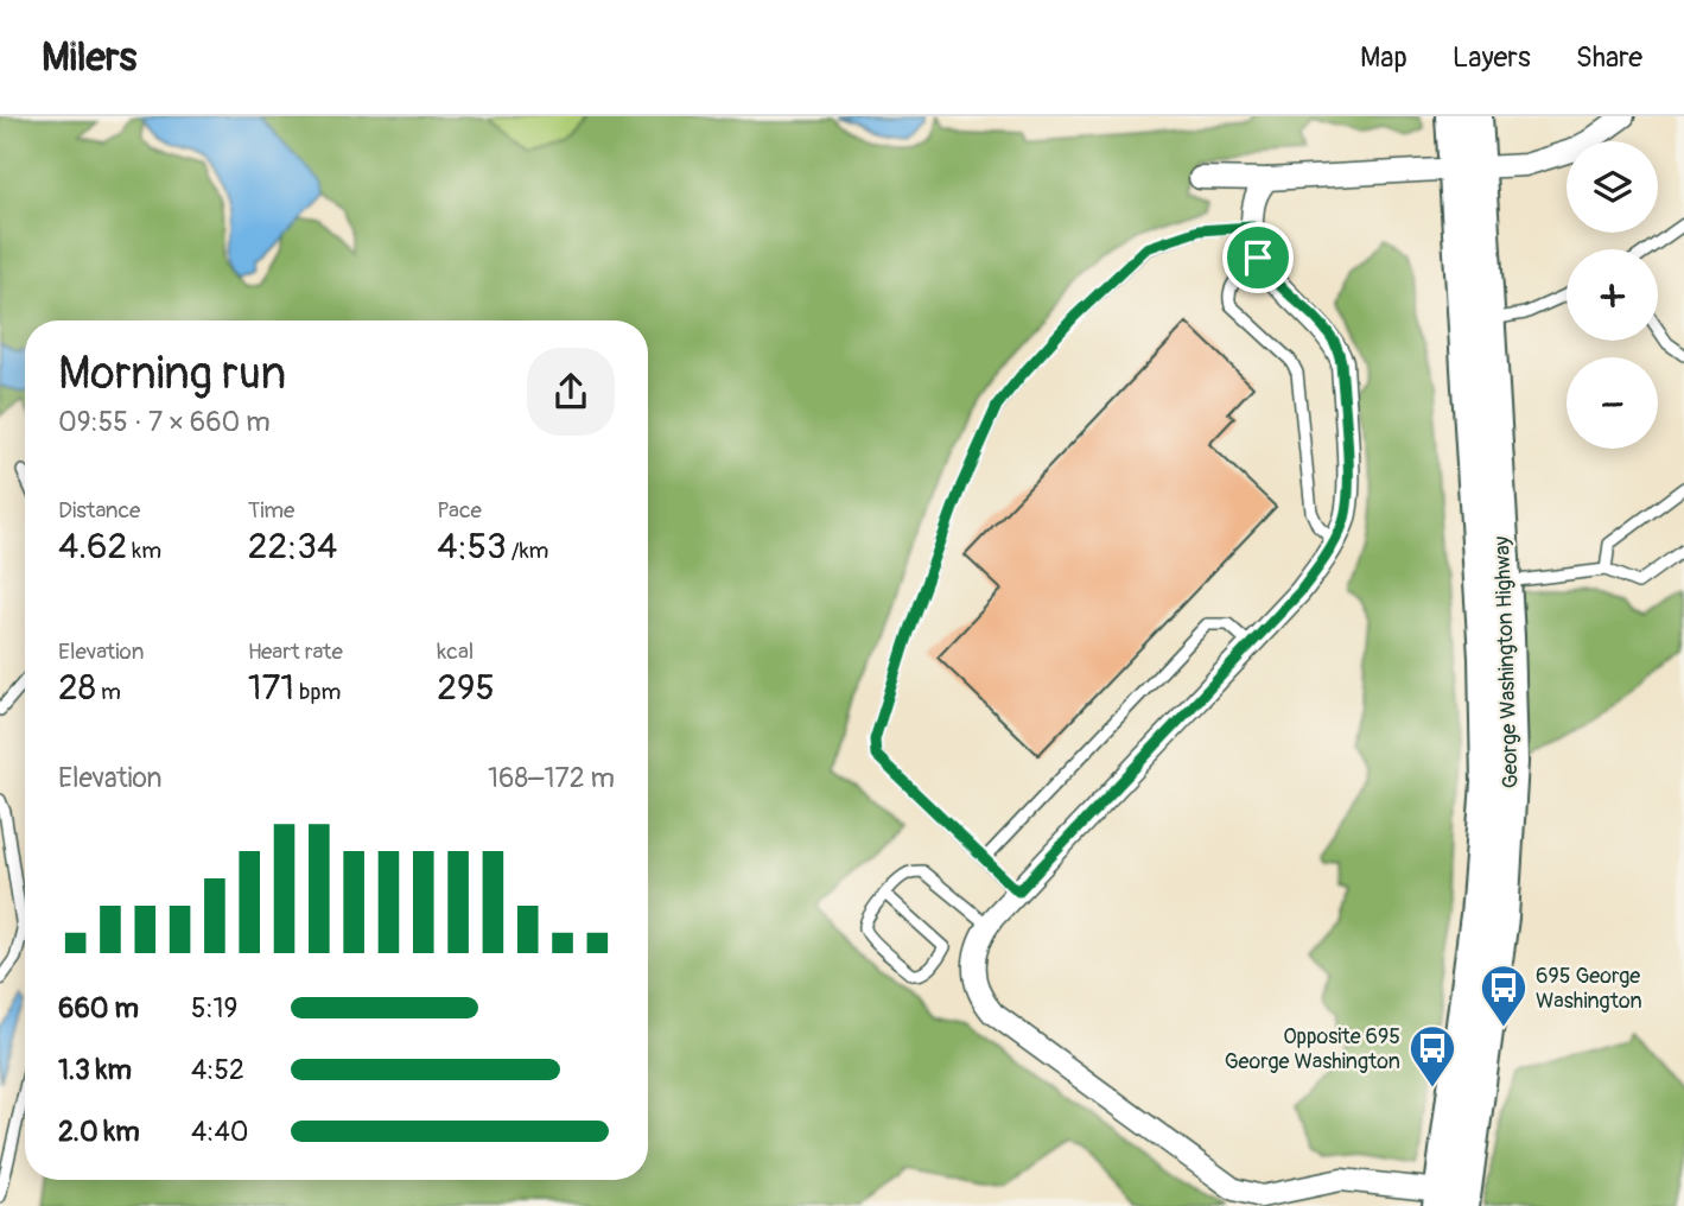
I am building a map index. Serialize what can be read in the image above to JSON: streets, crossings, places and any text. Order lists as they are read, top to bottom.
{
  "streets": {
    "main road": ["George Washington Highway"]
  },
  "places": {
    "bus stop": ["695 George Washington", "Opposite 695 George Washington"]
  },
  "page": {
    "header": "Milers",
    "nav": ["Map", "Layers", "Share"],
    "map_buttons": ["+", "−"],
    "heading": ["Morning run", "09:55 · 7 × 660 m"],
    "stats": [
      ["Distance", "4.62 km"],
      ["Time", "22:34"],
      ["Pace", "4:53 /km"],
      ["Elevation", "28 m"],
      ["Heart rate", "171 bpm"],
      ["kcal", "295"]
    ],
    "chart": ["Elevation", "168–172 m"],
    "list": [
      {
        "name": "660 m",
        "note": "5:19"
      },
      {
        "name": "1.3 km",
        "note": "4:52"
      },
      {
        "name": "2.0 km",
        "note": "4:40"
      }
    ]
  }
}
